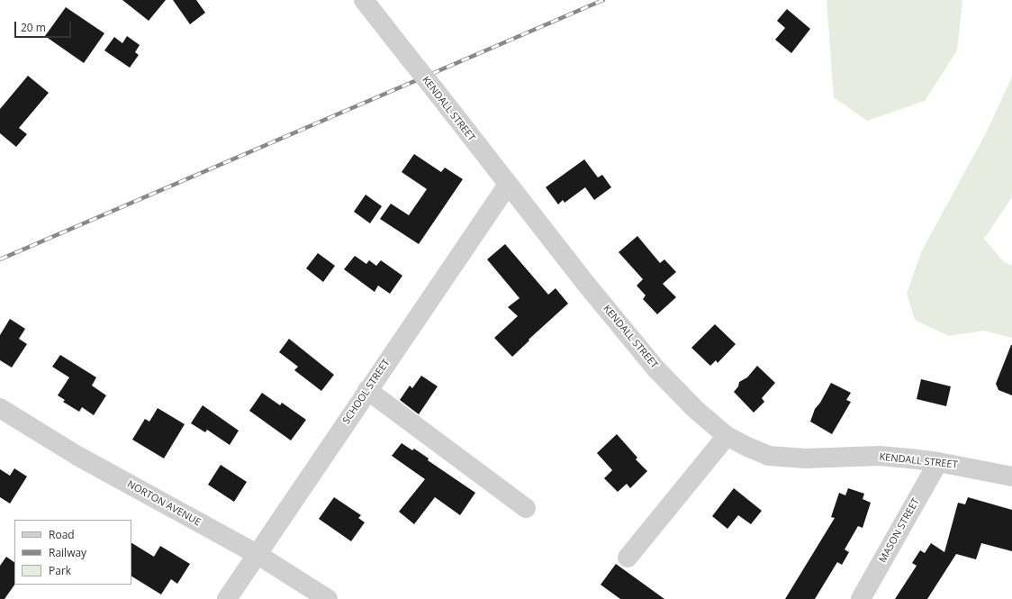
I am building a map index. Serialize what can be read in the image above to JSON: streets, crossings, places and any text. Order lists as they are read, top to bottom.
{
  "streets": {
    "street": [
      "KENDALL STREET",
      "SCHOOL STREET",
      "NORTON AVENUE",
      "MASON STREET"
    ]
  },
  "crossings": [
    ["KENDALL STREET", "SCHOOL STREET"],
    ["KENDALL STREET", "MASON STREET"],
    ["SCHOOL STREET", "NORTON AVENUE"]
  ],
  "legend": ["Road", "Railway", "Park"],
  "scale_bar": "20 m"
}
